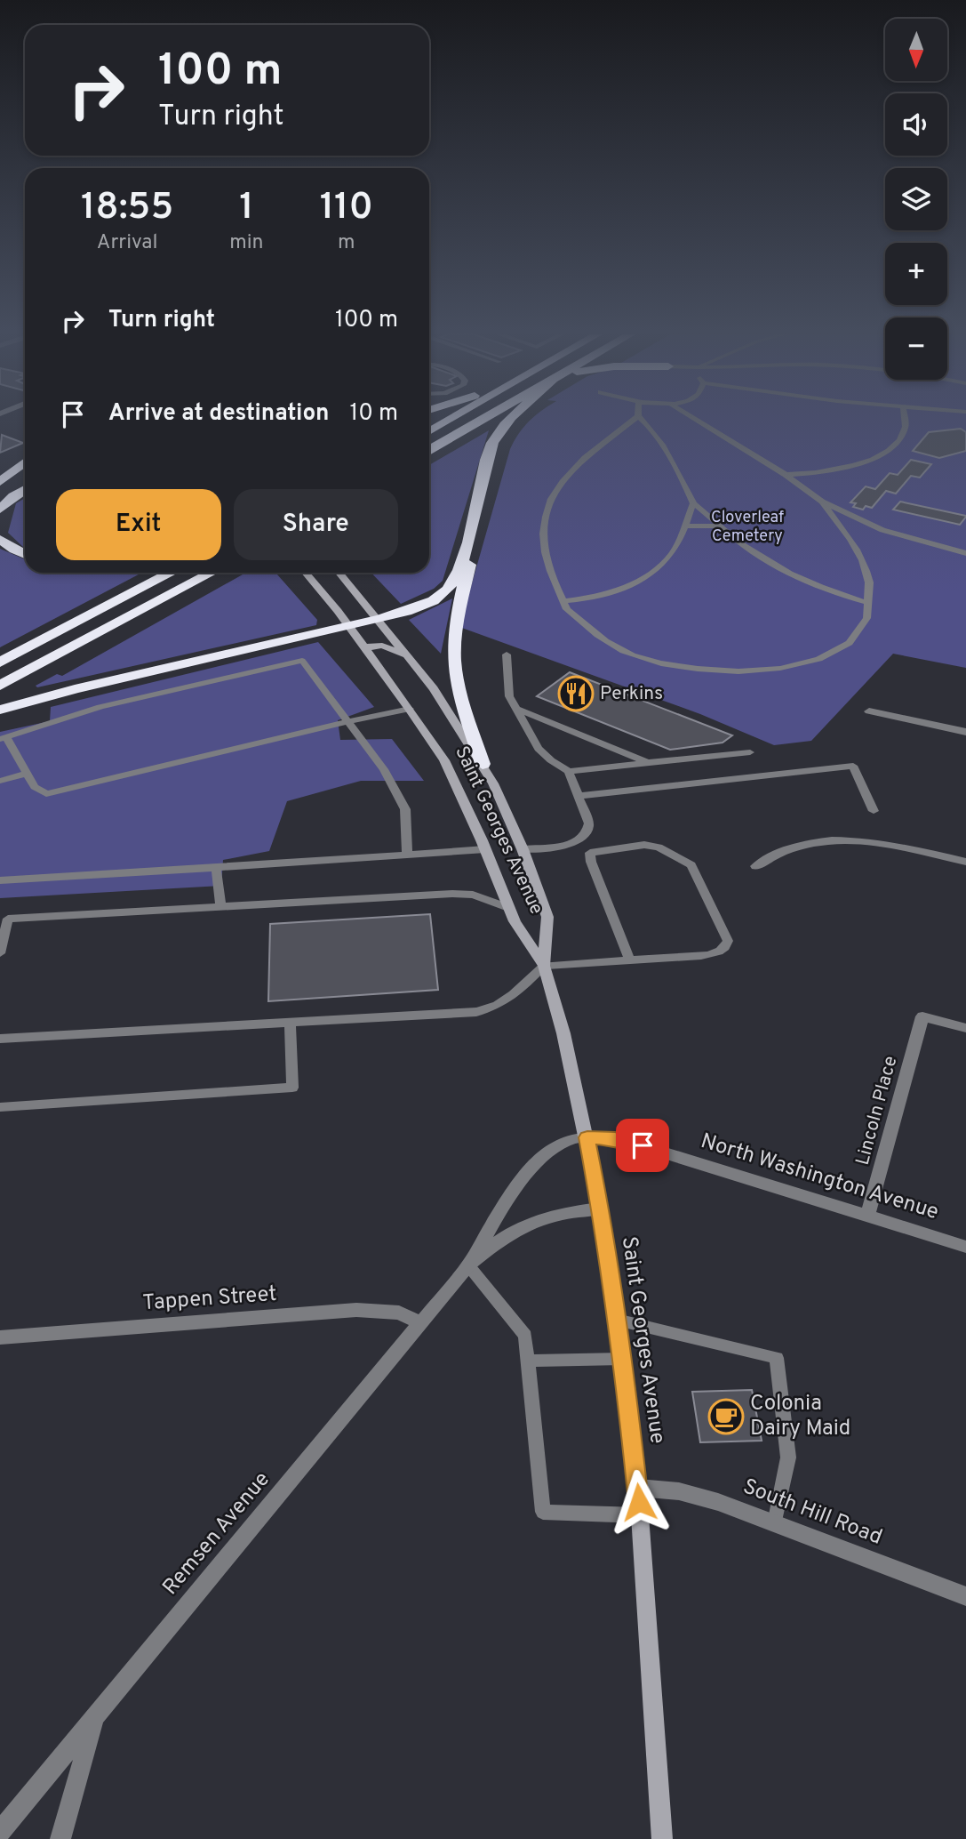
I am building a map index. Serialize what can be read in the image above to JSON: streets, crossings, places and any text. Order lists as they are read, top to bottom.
{
  "streets": {
    "main road": ["Saint Georges Avenue"],
    "street": [
      "Lincoln Place",
      "North Washington Avenue",
      "Tappen Street",
      "South Hill Road",
      "Remsen Avenue"
    ]
  },
  "crossings": [
    ["Saint Georges Avenue", "North Washington Avenue"],
    ["Saint Georges Avenue", "South Hill Road"],
    ["Saint Georges Avenue", "Remsen Avenue"],
    ["Lincoln Place", "North Washington Avenue"],
    ["North Washington Avenue", "Remsen Avenue"],
    ["Tappen Street", "Remsen Avenue"]
  ],
  "parks": ["Cloverleaf Cemetery"],
  "places": {
    "restaurant": ["Perkins"],
    "cafe": ["Colonia Dairy Maid"]
  },
  "north": "bottom",
  "page": {
    "map_buttons": ["+", "−"],
    "turn": ["100 m", "Turn right"],
    "eta": [
      "18:55",
      "Arrival",
      "1",
      "min",
      "110",
      "m"
    ],
    "list": [
      {
        "name": "Turn right",
        "value": "100 m"
      },
      {
        "name": "Arrive at destination",
        "value": "10 m"
      }
    ],
    "buttons": ["Exit", "Share"]
  }
}
